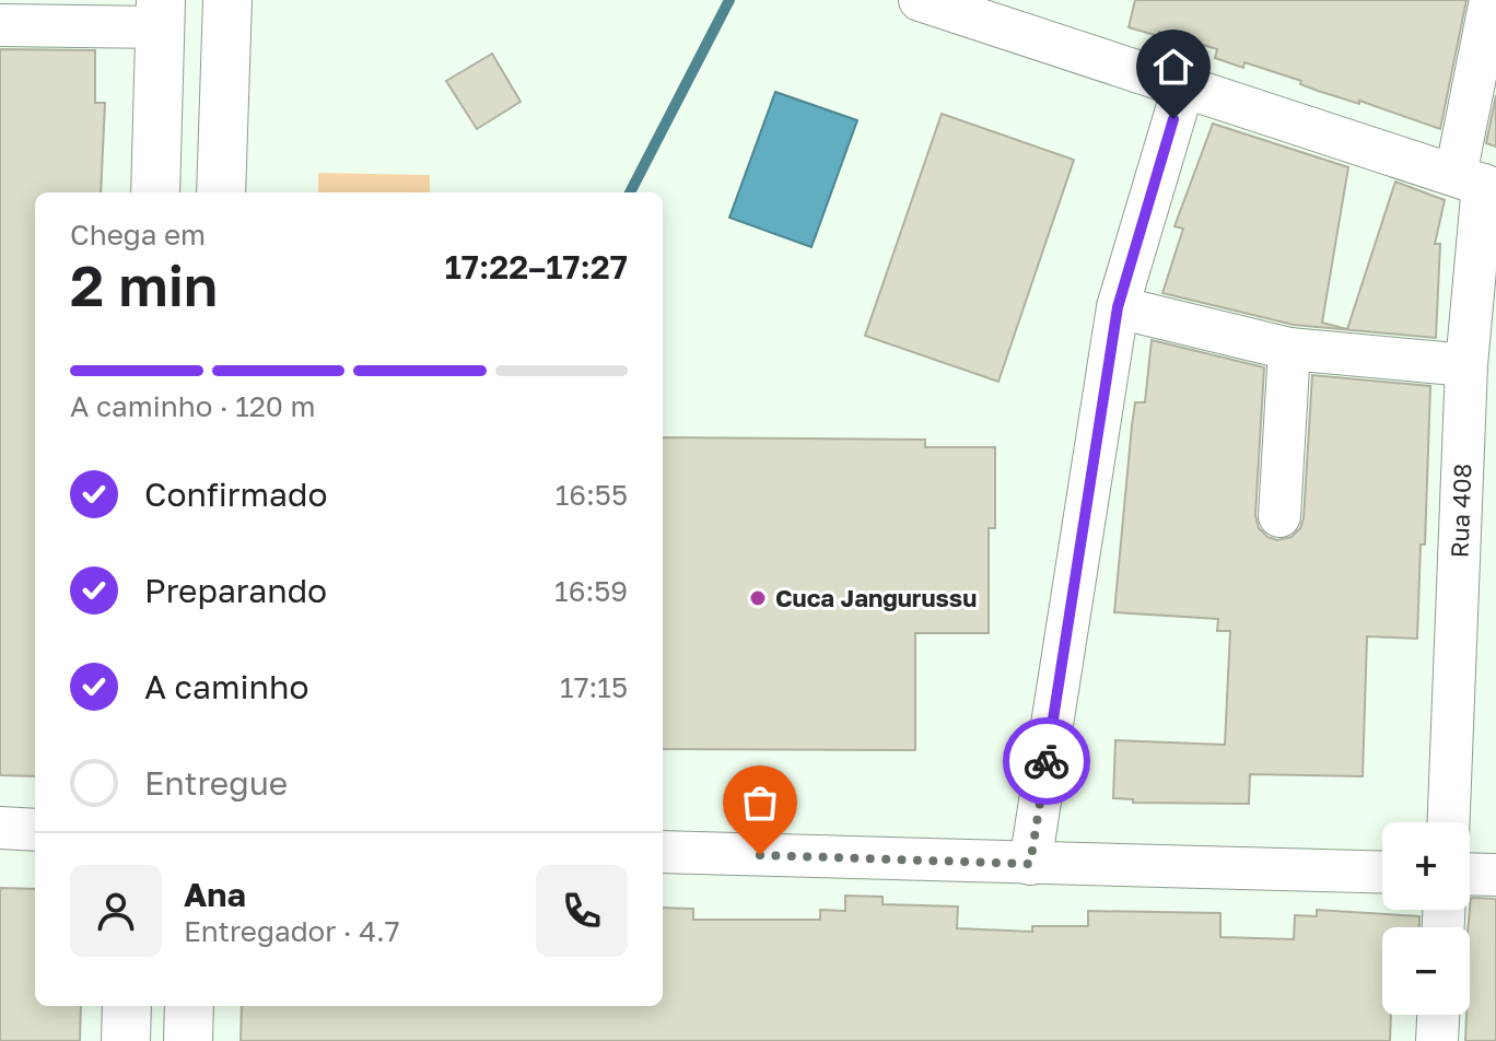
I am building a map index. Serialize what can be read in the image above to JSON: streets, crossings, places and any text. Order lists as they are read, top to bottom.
{
  "streets": {
    "street": ["Rua 408"]
  },
  "places": ["Cuca Jangurussu"],
  "page": {
    "heading": ["2 min", "Chega em", "17:22–17:27"],
    "panel": ["Ana", "Entregador · 4.7"],
    "bar": "A caminho · 120 m",
    "list": [
      ["Confirmado", "16:55"],
      ["Preparando", "16:59"],
      ["A caminho", "17:15"],
      "Entregue"
    ],
    "map_buttons": ["+", "−"]
  }
}
